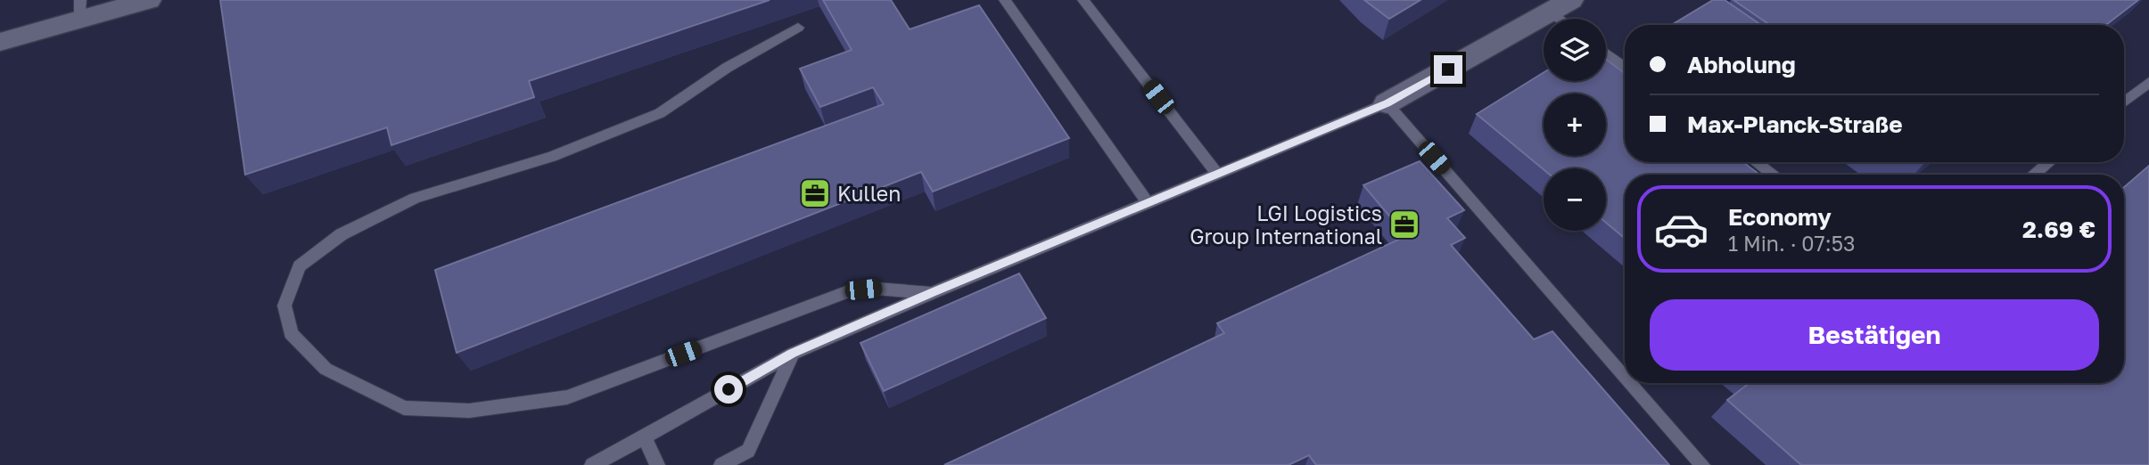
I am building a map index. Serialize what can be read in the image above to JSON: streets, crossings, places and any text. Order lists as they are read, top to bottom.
{
  "places": {
    "office": ["Kullen", "LGI Logistics Group International"]
  },
  "page": {
    "map_buttons": ["+", "−"],
    "banner": ["Abholung", "Max-Planck-Straße"],
    "list": [
      {
        "name": "Economy",
        "note": "1 Min. · 07:53",
        "value": "2.69 €"
      }
    ],
    "buttons": "Bestätigen"
  }
}
